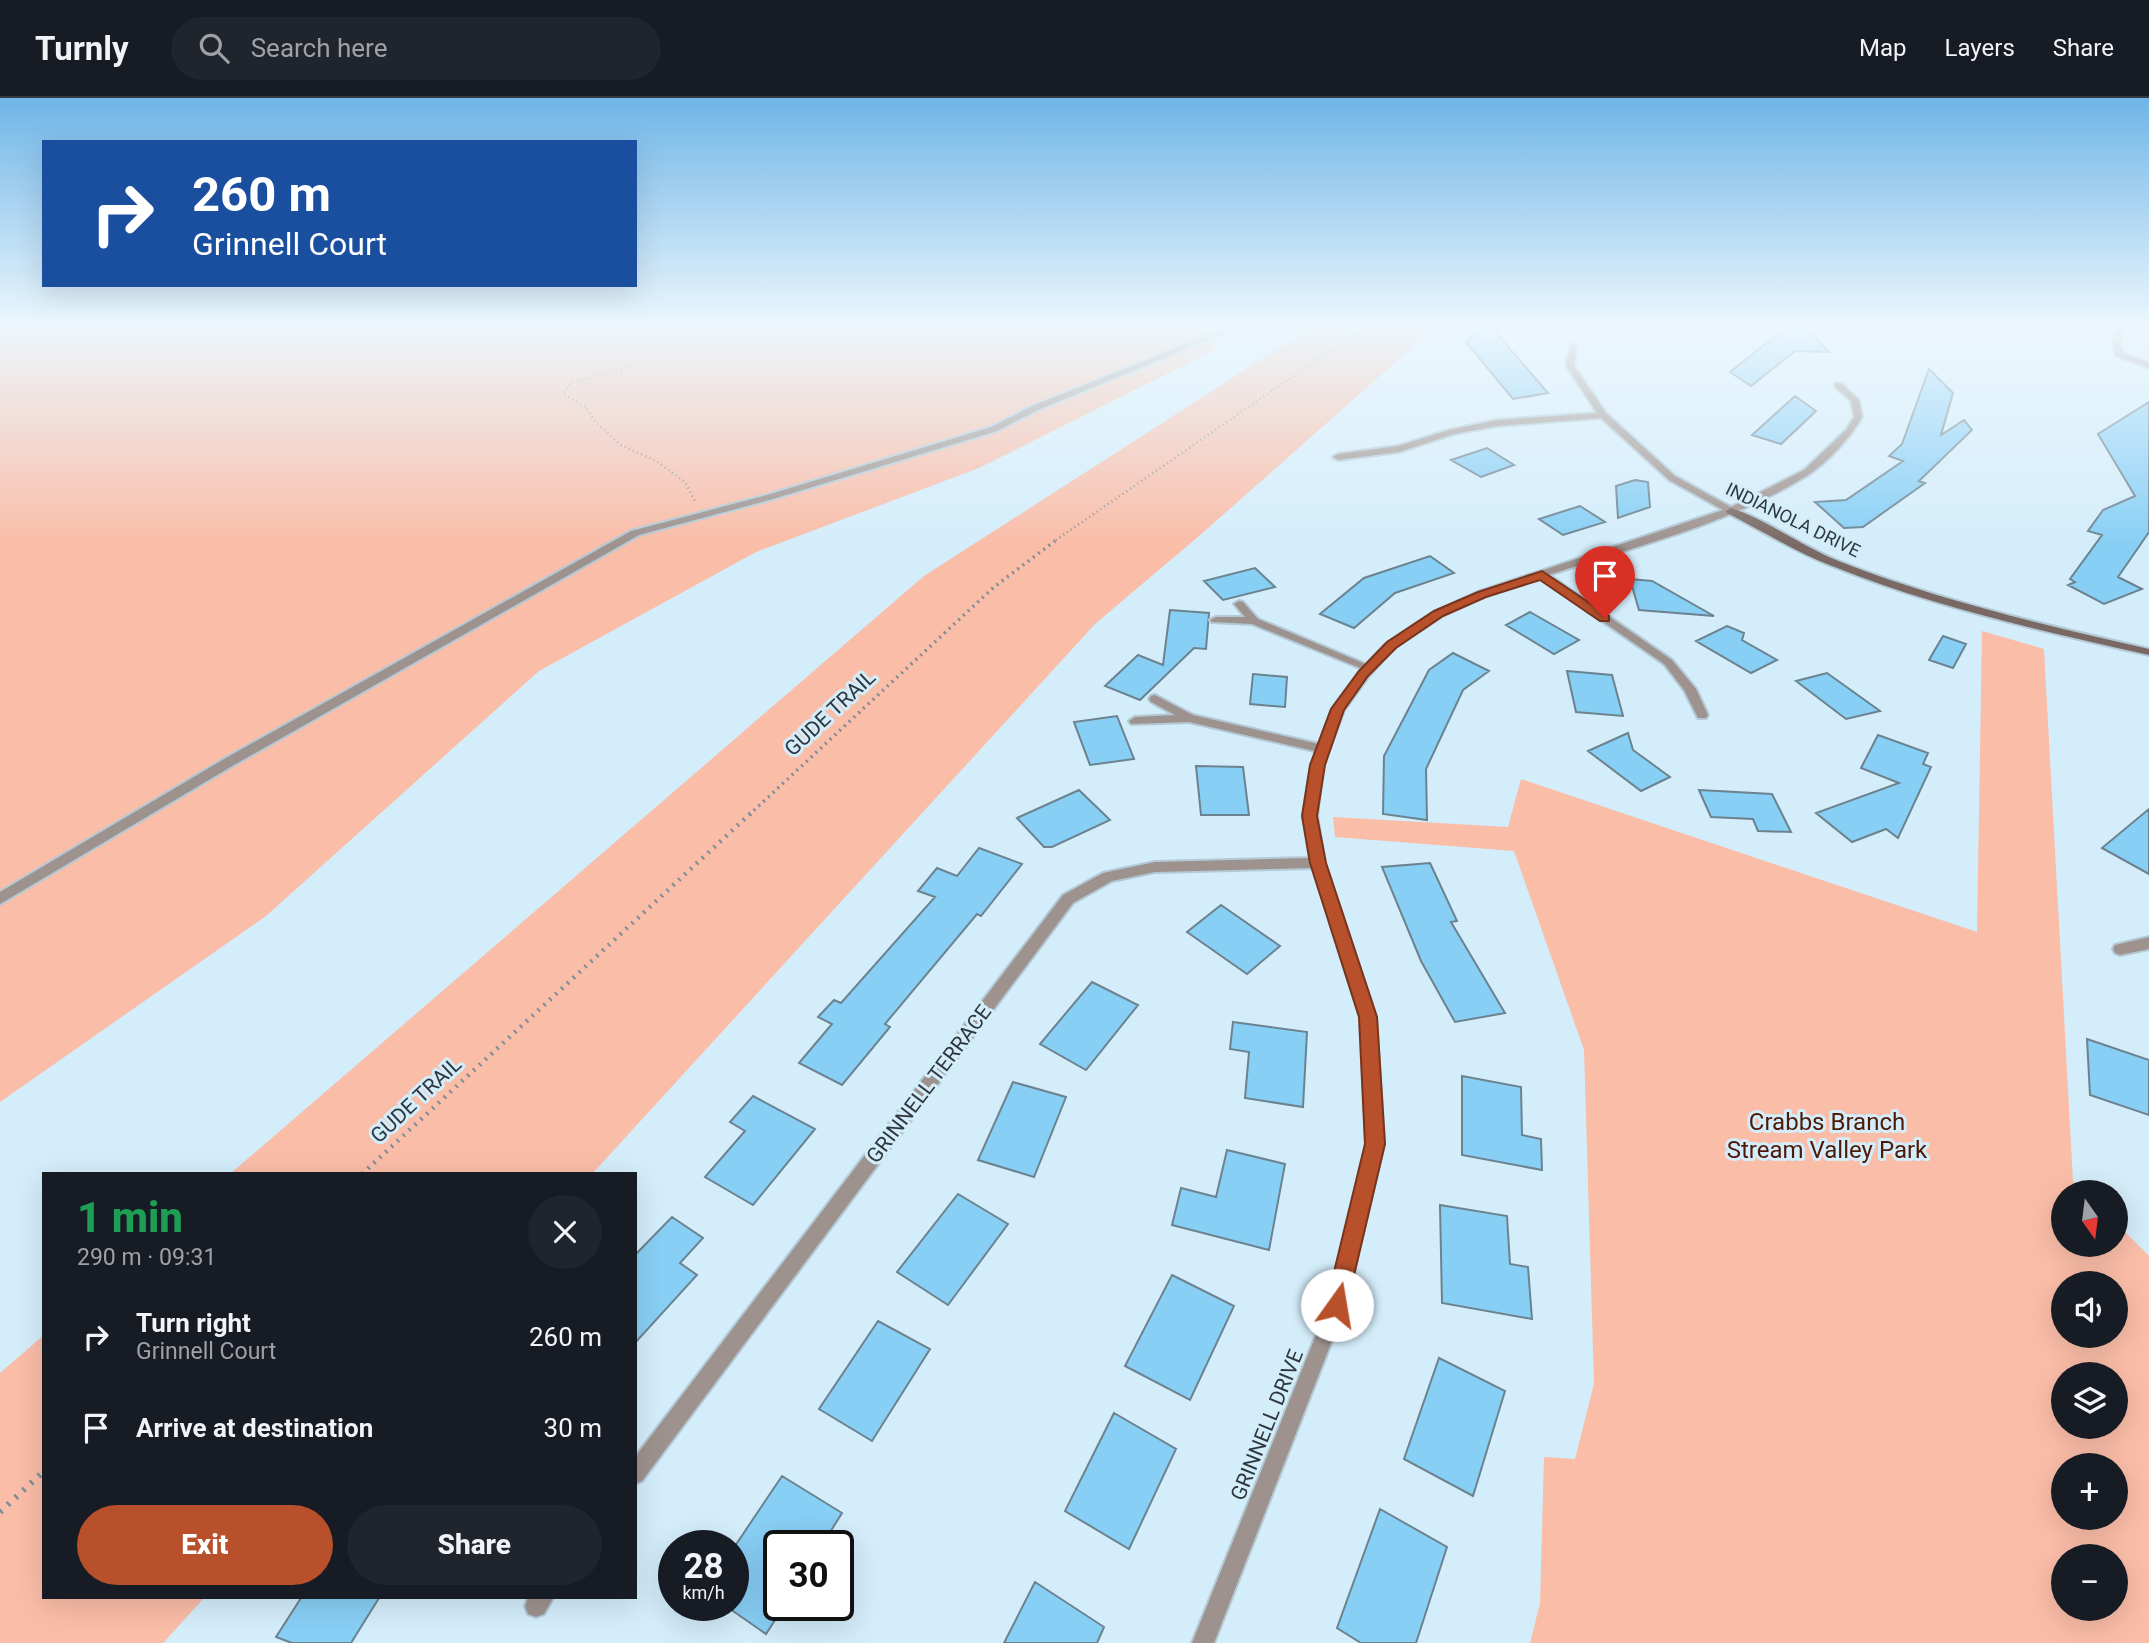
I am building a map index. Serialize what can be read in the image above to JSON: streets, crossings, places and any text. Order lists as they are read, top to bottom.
{
  "streets": {
    "street": ["INDIANOLA DRIVE", "GRINNELL TERRACE", "GRINNELL DRIVE"],
    "path": ["GUDE TRAIL"]
  },
  "crossings": [
    ["INDIANOLA DRIVE", "GRINNELL DRIVE"],
    ["GRINNELL TERRACE", "GRINNELL DRIVE"]
  ],
  "parks": ["Crabbs Branch Stream Valley Park"],
  "north": "bottom",
  "page": {
    "header": "Turnly",
    "search": "Search here",
    "nav": ["Map", "Layers", "Share"],
    "turn": ["260 m", "Grinnell Court"],
    "heading": ["1 min", "290 m · 09:31"],
    "map_buttons": ["+", "−"],
    "list": [
      {
        "name": "Turn right",
        "note": "Grinnell Court",
        "value": "260 m"
      },
      {
        "name": "Arrive at destination",
        "value": "30 m"
      }
    ],
    "buttons": ["Exit", "Share"],
    "speed": "28 km/h",
    "limit": "30"
  }
}
